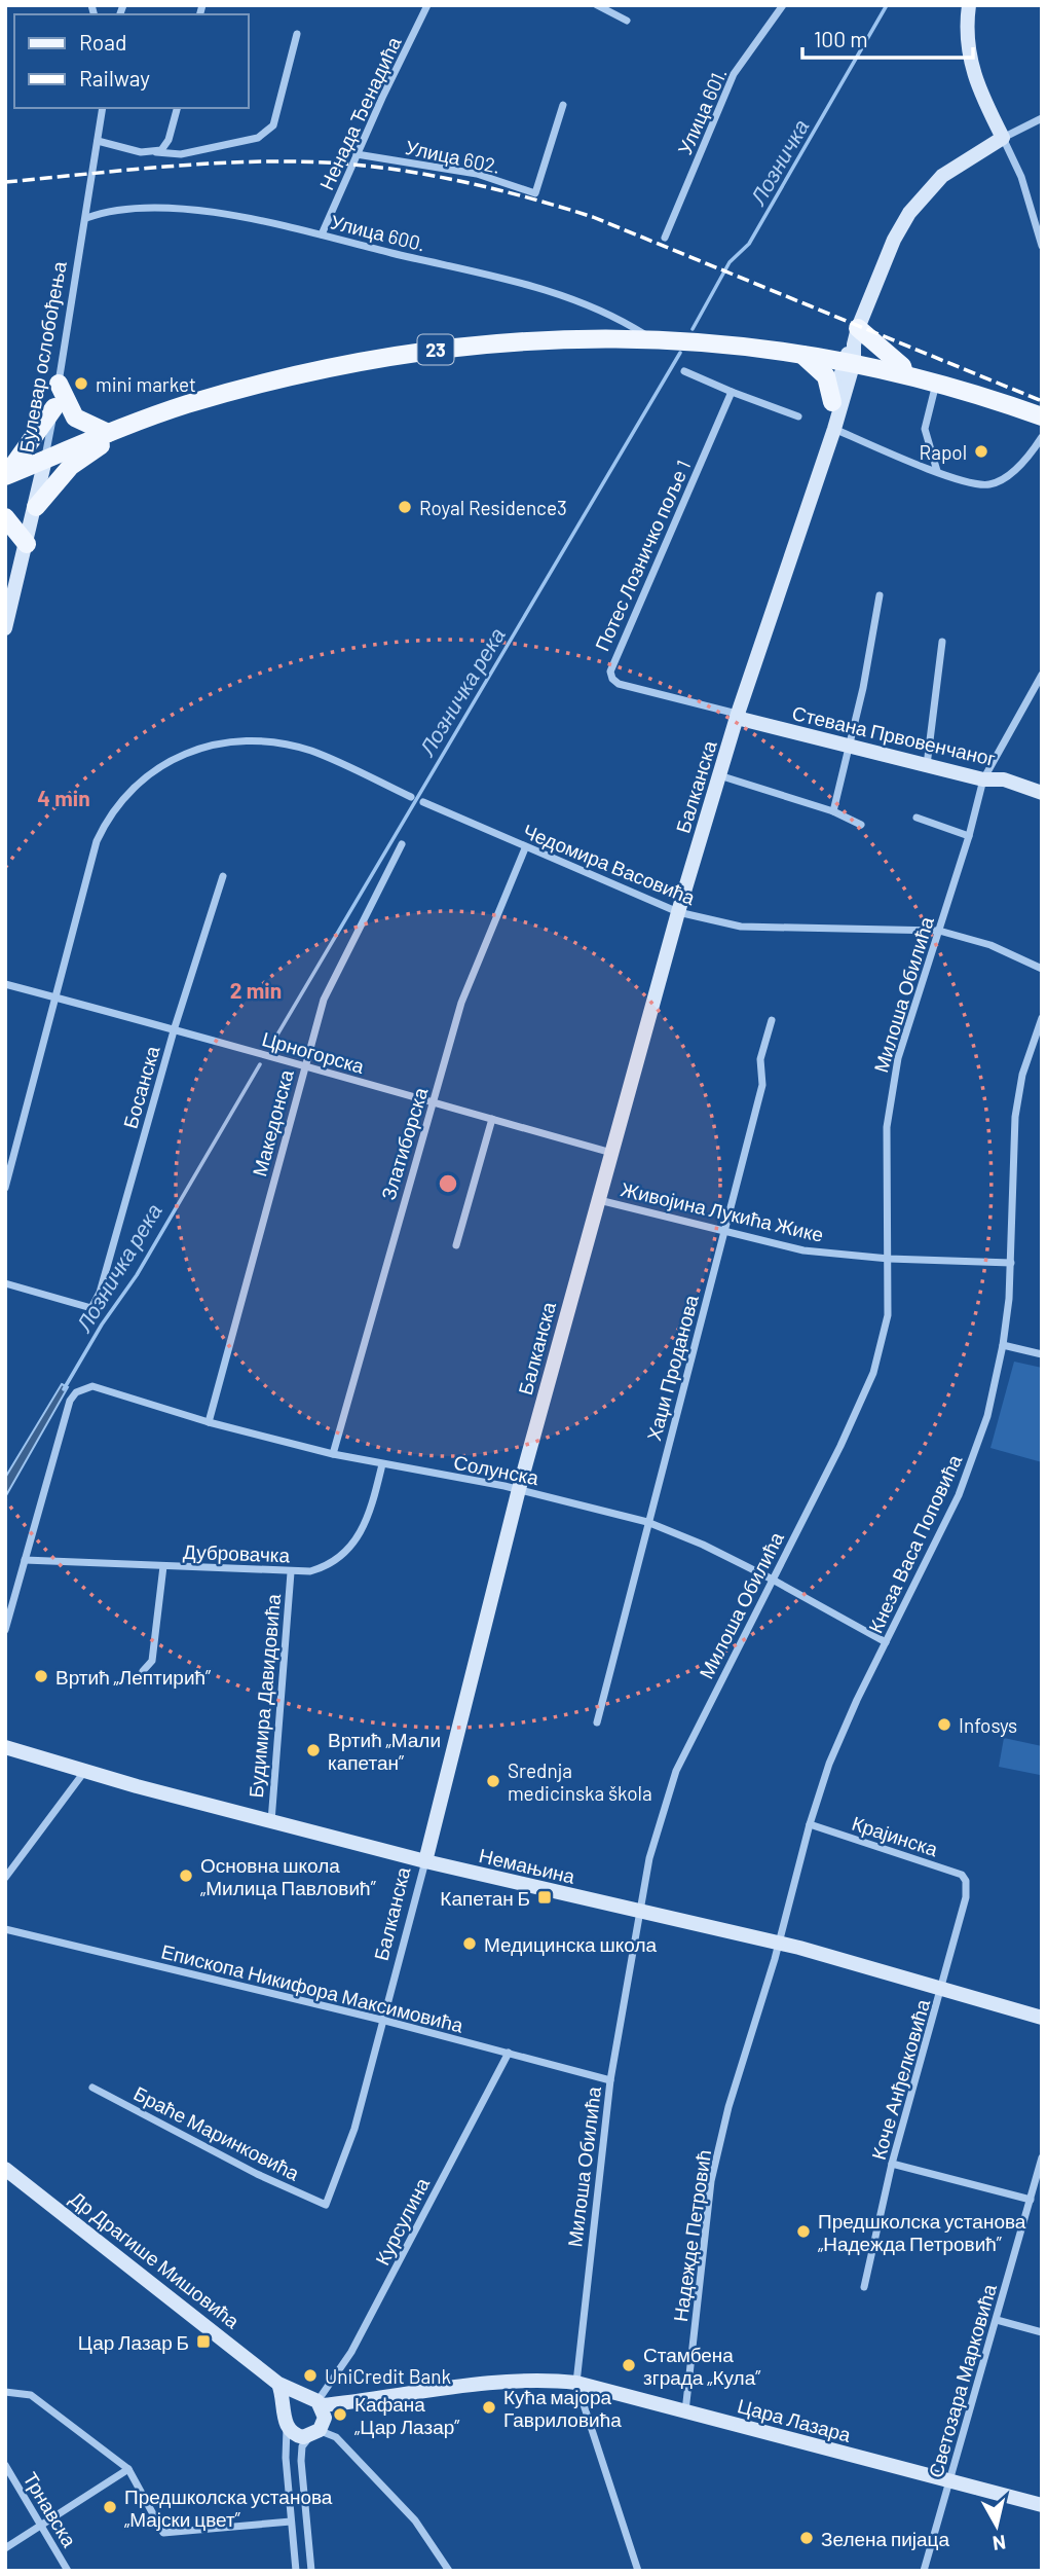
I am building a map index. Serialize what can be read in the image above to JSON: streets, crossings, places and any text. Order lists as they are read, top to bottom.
{
  "streets": {
    "main road": ["23"],
    "street": [
      "Улица 601.",
      "Ненада Ђенадића",
      "Улица 602.",
      "Улица 600.",
      "Булевар ослобођења",
      "Потес Лозничко поље 1",
      "Стевана Првовенчаног",
      "Балканска",
      "Чедомира Васовића",
      "Милоша Обилића",
      "Црногорска",
      "Босанска",
      "Македонска",
      "Златиборска",
      "Живојина Лукића Жике",
      "Хаџи Проданова",
      "Солунска",
      "Кнеза Васа Поповића",
      "Дубровачка",
      "Будимира Давидовића",
      "Крајинска",
      "Немањина",
      "Епископа Никифора Максимовића",
      "Коче Анђелковића",
      "Браће Маринковића",
      "Курсулина",
      "Надежде Петровић",
      "Др Драгише Мишовића",
      "Светозара Марковића",
      "Цара Лазара",
      "Трнавска"
    ]
  },
  "crossings": [
    ["Ненада Ђенадића", "Улица 602."],
    ["Ненада Ђенадића", "Улица 600."],
    ["Улица 600.", "23"],
    ["Улица 600.", "Булевар ослобођења"],
    ["23", "Булевар ослобођења"],
    ["23", "Балканска"],
    ["Потес Лозничко поље 1", "Стевана Првовенчаног"],
    ["Потес Лозничко поље 1", "Балканска"],
    ["Стевана Првовенчаног", "Балканска"],
    ["Стевана Првовенчаног", "Милоша Обилића"],
    ["Балканска", "Чедомира Васовића"],
    ["Балканска", "Црногорска"],
    ["Балканска", "Живојина Лукића Жике"],
    ["Балканска", "Солунска"],
    ["Балканска", "Немањина"],
    ["Балканска", "Епископа Никифора Максимовића"],
    ["Балканска", "Браће Маринковића"],
    ["Чедомира Васовића", "Милоша Обилића"],
    ["Чедомира Васовића", "Златиборска"],
    ["Милоша Обилића", "Живојина Лукића Жике"],
    ["Милоша Обилића", "Солунска"],
    ["Милоша Обилића", "Немањина"],
    ["Милоша Обилића", "Епископа Никифора Максимовића"],
    ["Милоша Обилића", "Цара Лазара"],
    ["Црногорска", "Босанска"],
    ["Црногорска", "Македонска"],
    ["Црногорска", "Златиборска"],
    ["Македонска", "Солунска"],
    ["Златиборска", "Солунска"],
    ["Живојина Лукића Жике", "Хаџи Проданова"],
    ["Живојина Лукића Жике", "Кнеза Васа Поповића"],
    ["Хаџи Проданова", "Солунска"],
    ["Солунска", "Кнеза Васа Поповића"],
    ["Солунска", "Дубровачка"],
    ["Кнеза Васа Поповића", "Крајинска"],
    ["Кнеза Васа Поповића", "Немањина"],
    ["Кнеза Васа Поповића", "Надежде Петровић"],
    ["Дубровачка", "Будимира Давидовића"],
    ["Будимира Давидовића", "Немањина"],
    ["Крајинска", "Коче Анђелковића"],
    ["Немањина", "Коче Анђелковића"],
    ["Немањина", "Надежде Петровић"],
    ["Епископа Никифора Максимовића", "Курсулина"],
    ["Курсулина", "Др Драгише Мишовића"],
    ["Курсулина", "Цара Лазара"],
    ["Надежде Петровић", "Цара Лазара"],
    ["Др Драгише Мишовића", "Цара Лазара"],
    ["Светозара Марковића", "Цара Лазара"]
  ],
  "water": ["Лозничка", "Лозничка река"],
  "places": {
    "other": [
      "mini market",
      "Rapol",
      "Royal Residence3",
      "Вртић „Лептирић”",
      "Infosys",
      "Вртић „Мали капетан”",
      "Srednja medicinska škola",
      "Основна школа „Милица Павловић”",
      "Медицинска школа",
      "Предшколска установа „Надежда Петровић”",
      "Стамбена зграда „Кула”",
      "UniCredit Bank",
      "Кућа мајора Гавриловића",
      "Кафана „Цар Лазар”",
      "Предшколска установа „Мајски цвет”",
      "Зелена пијаца"
    ],
    "transit": ["Капетан Б", "Цар Лазар Б"]
  },
  "legend": ["Road", "Railway"],
  "scale_bar": "100 m",
  "north": "bottom",
  "rings": ["4 min", "2 min"]
}
